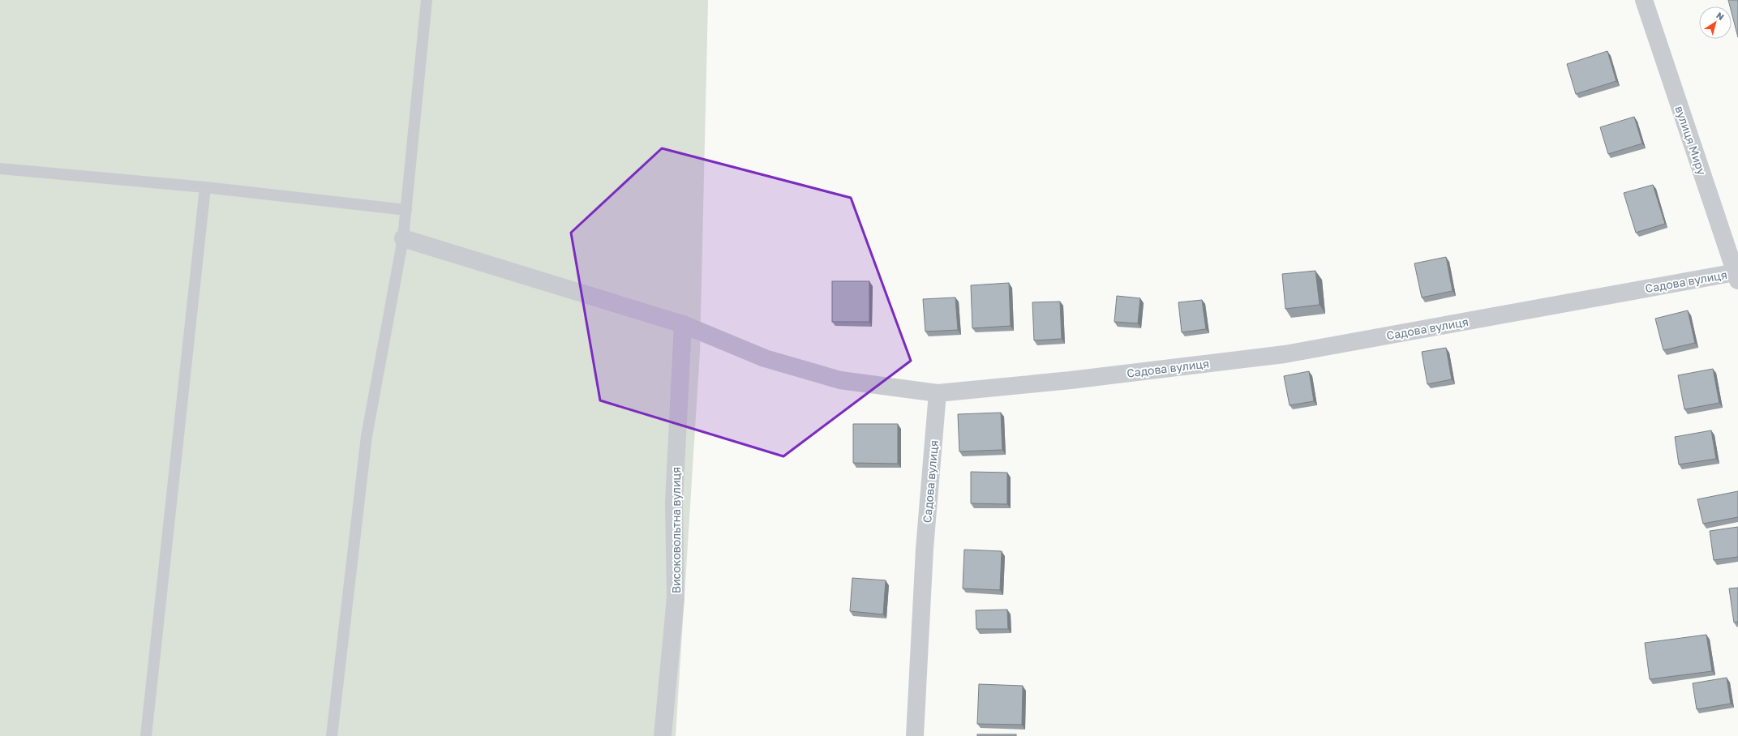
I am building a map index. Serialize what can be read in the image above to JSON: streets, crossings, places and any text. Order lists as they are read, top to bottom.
{
  "streets": {
    "street": ["вулиця Миру", "Садова вулиця", "Високовольтна вулиця"]
  },
  "crossings": [
    ["вулиця Миру", "Садова вулиця"]
  ],
  "north": "top right"
}
